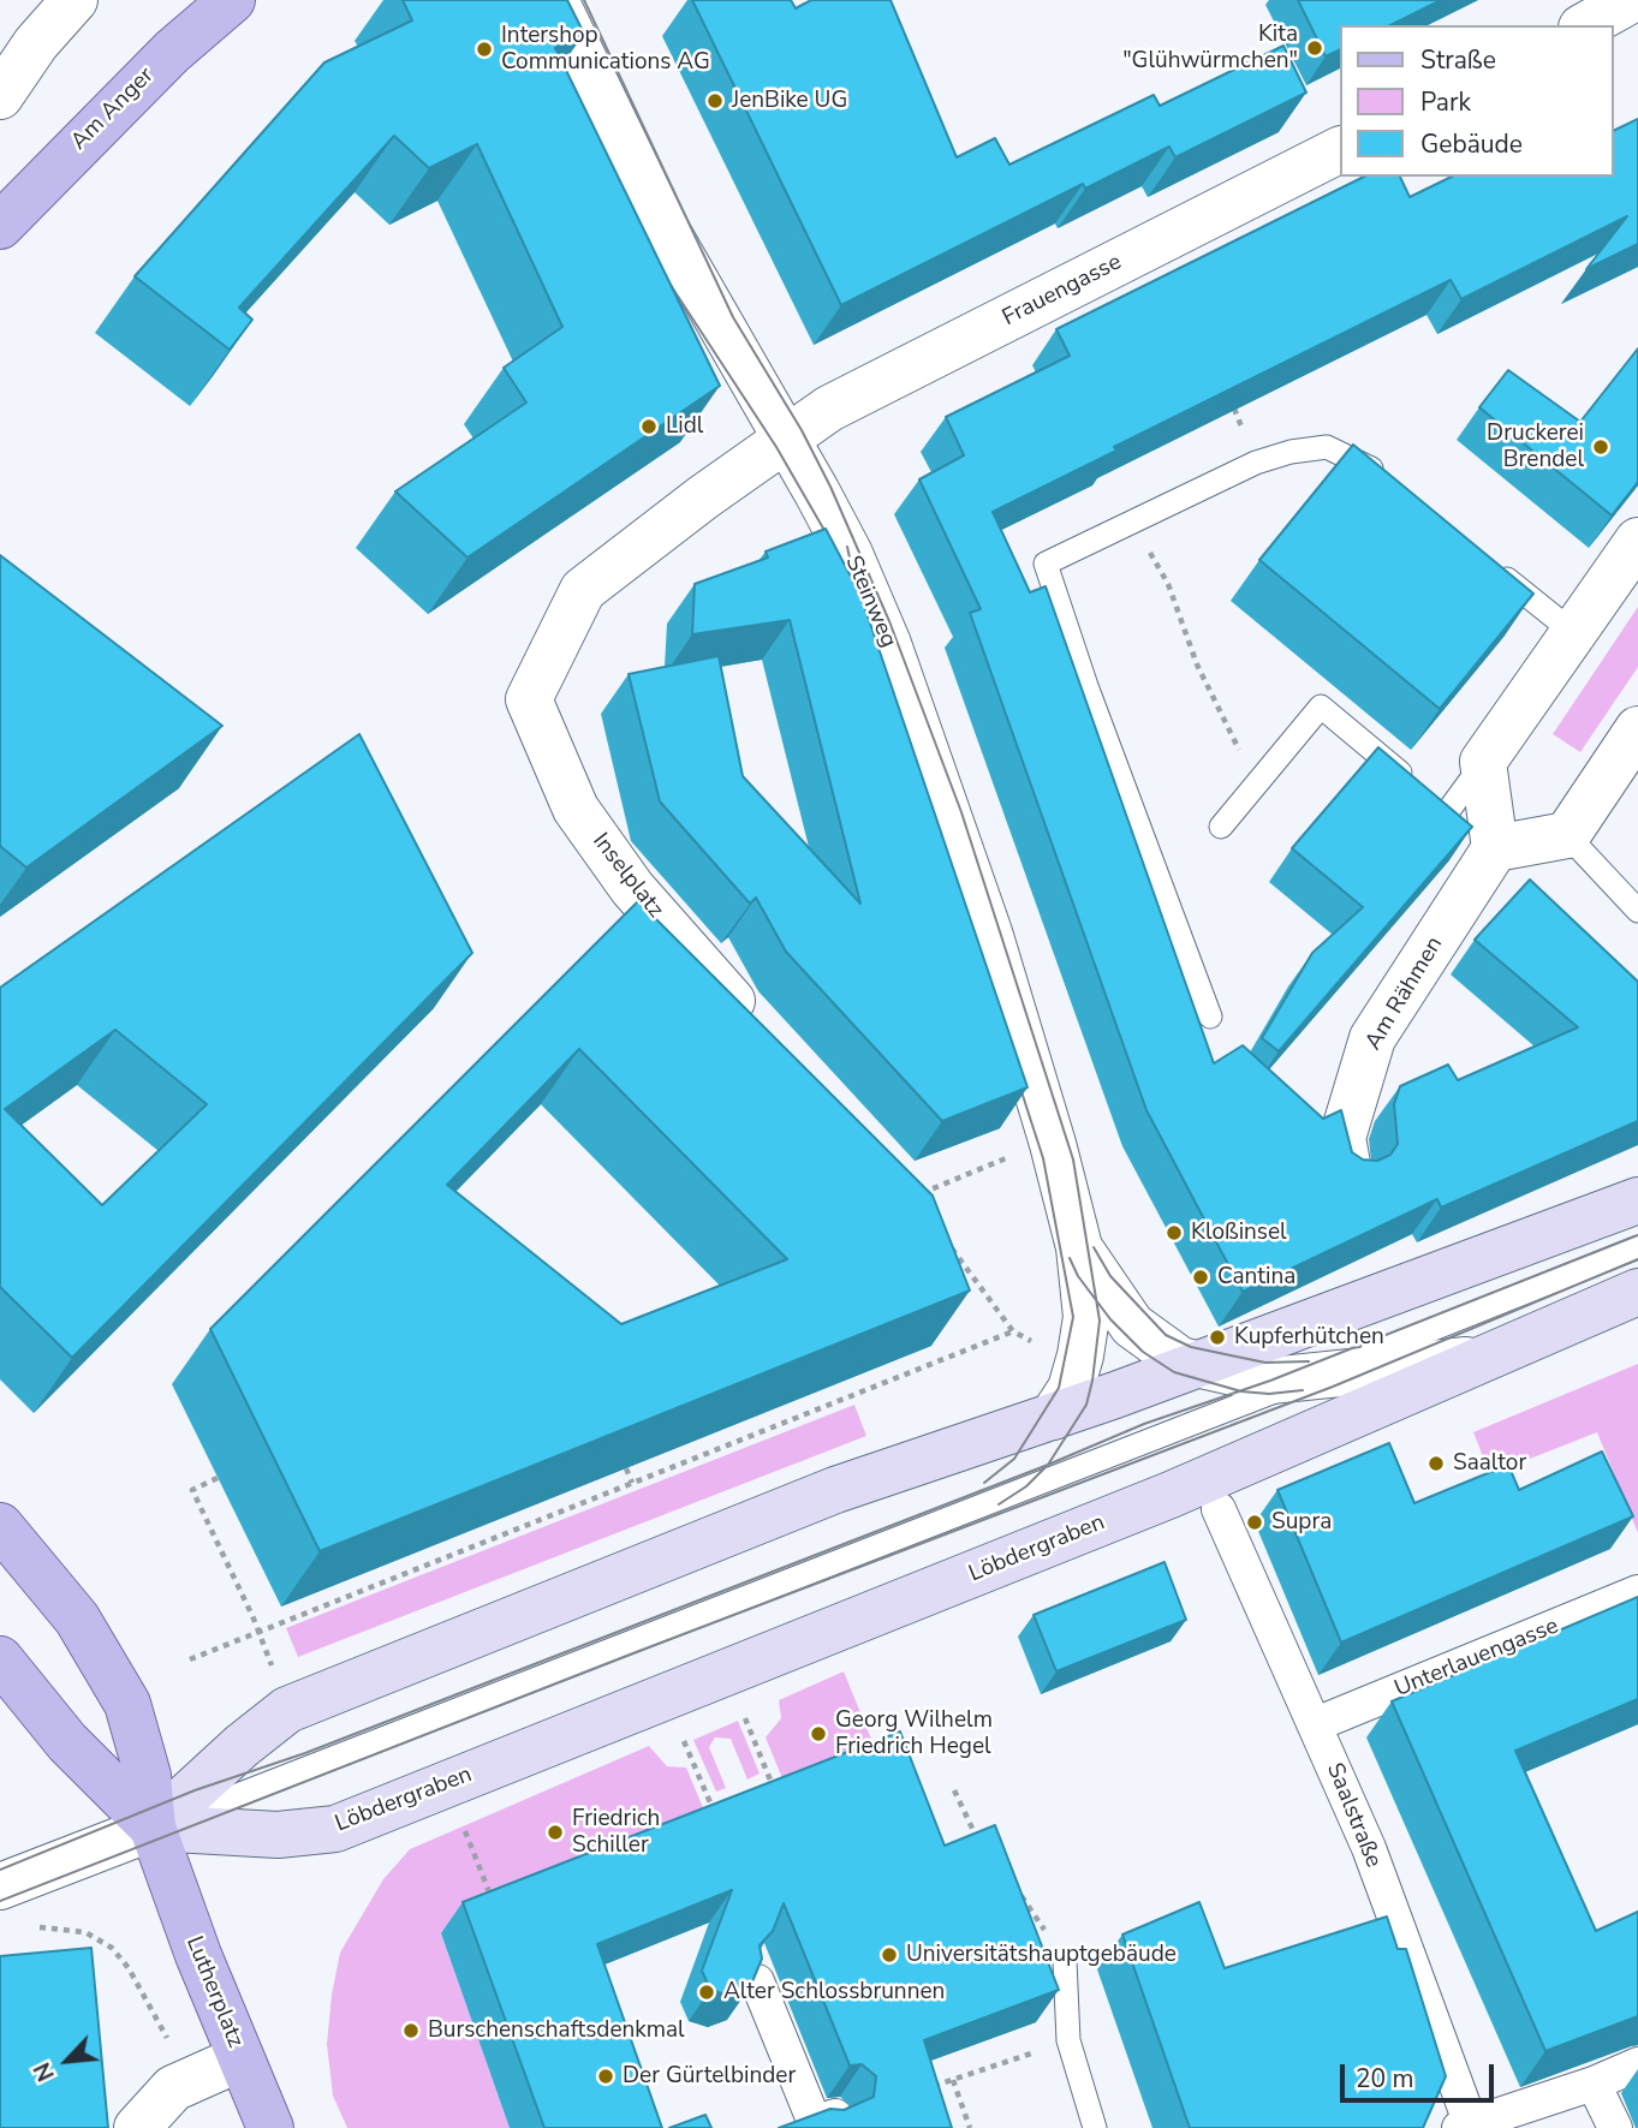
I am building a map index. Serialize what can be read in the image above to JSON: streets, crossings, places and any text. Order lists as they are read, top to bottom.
{
  "streets": {
    "main road": ["Am Anger", "Löbdergraben", "Lutherplatz"],
    "street": [
      "Frauengasse",
      "Steinweg",
      "Inselplatz",
      "Am Rähmen",
      "Unterlauengasse",
      "Saalstraße"
    ]
  },
  "crossings": [
    ["Frauengasse", "Steinweg"],
    ["Frauengasse", "Inselplatz"],
    ["Steinweg", "Inselplatz"],
    ["Steinweg", "Löbdergraben"],
    ["Löbdergraben", "Lutherplatz"],
    ["Unterlauengasse", "Saalstraße"]
  ],
  "places": [
    "Kita \"Glühwürmchen\"",
    "Intershop Communications AG",
    "JenBike UG",
    "Lidl",
    "Druckerei Brendel",
    "Kloßinsel",
    "Cantina",
    "Kupferhütchen",
    "Saaltor",
    "Supra",
    "Georg Wilhelm Friedrich Hegel",
    "Friedrich Schiller",
    "Universitätshauptgebäude",
    "Alter Schlossbrunnen",
    "Burschenschaftsdenkmal",
    "Der Gürtelbinder"
  ],
  "legend": ["Straße", "Park", "Gebäude"],
  "scale_bar": "20 m",
  "north": "bottom left"
}
